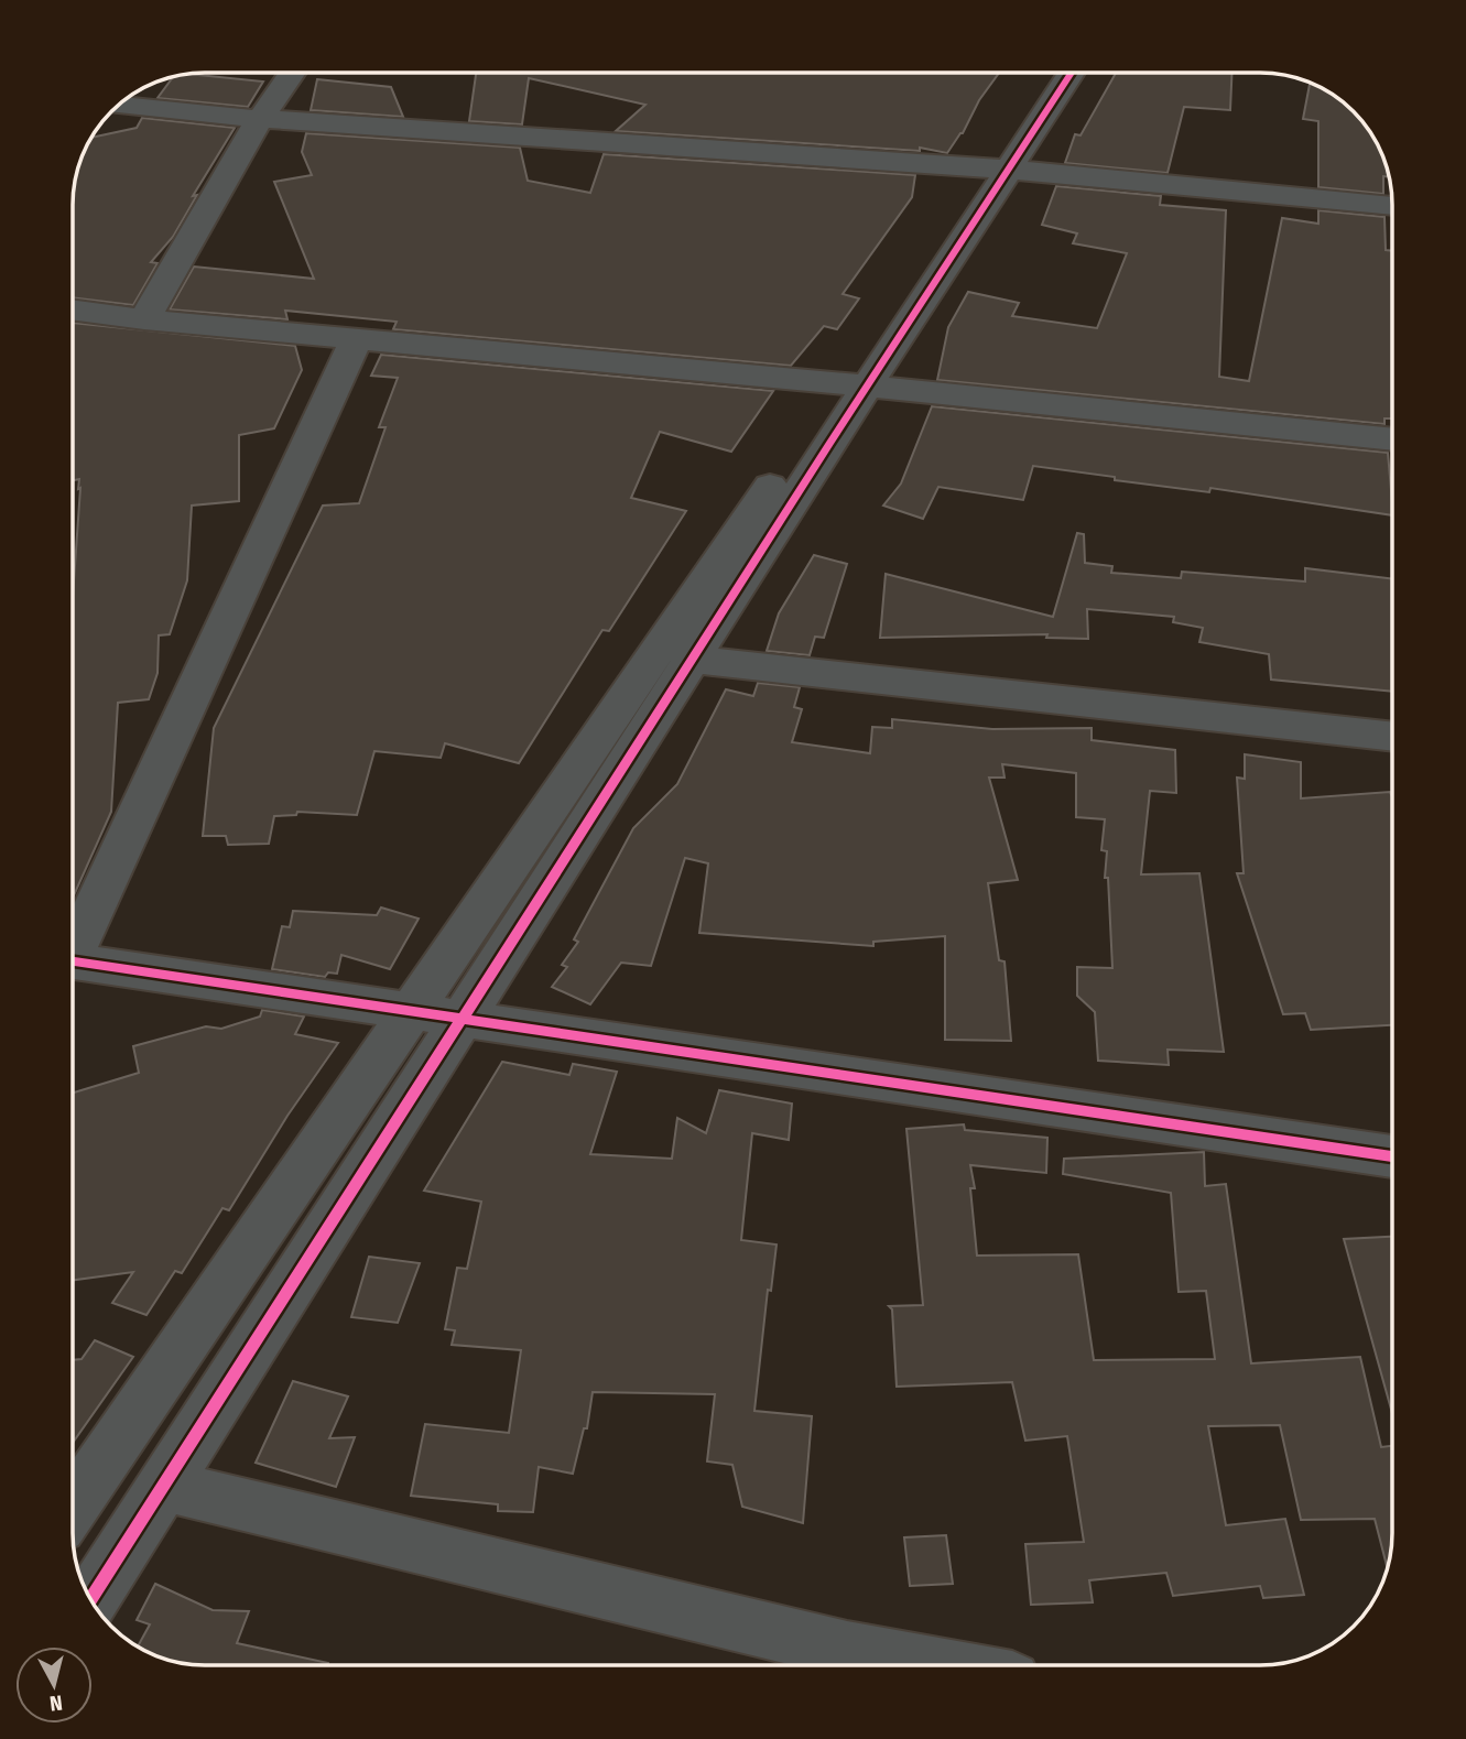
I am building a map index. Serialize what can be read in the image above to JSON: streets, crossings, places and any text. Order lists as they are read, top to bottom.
{
  "north": "bottom"
}
